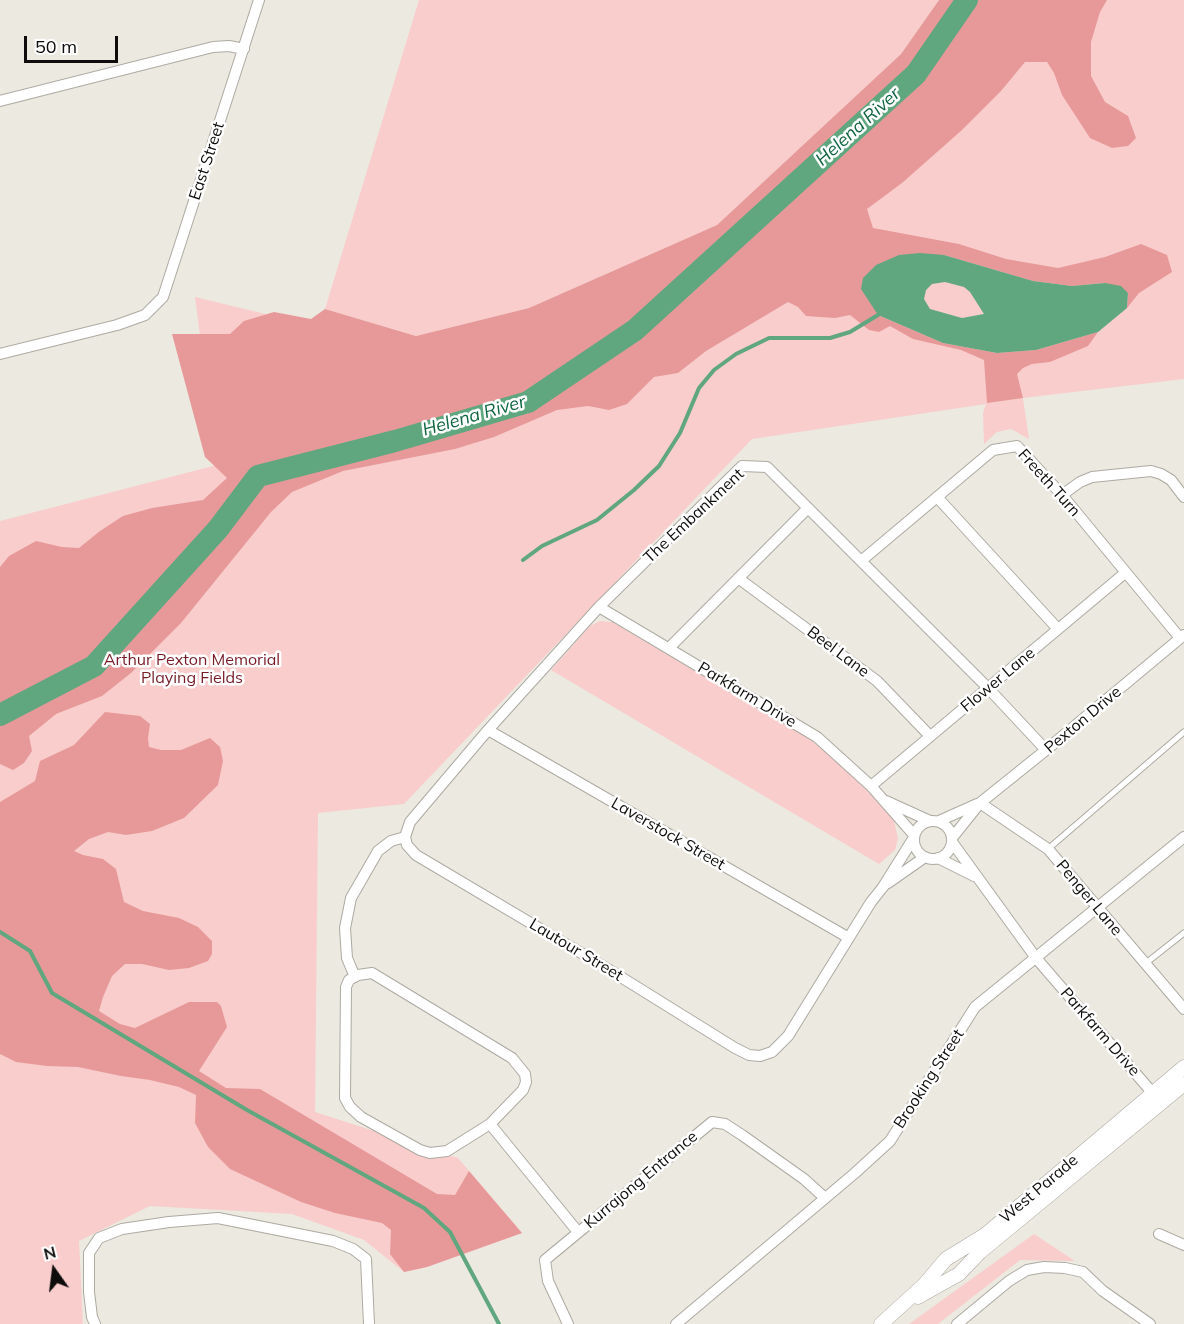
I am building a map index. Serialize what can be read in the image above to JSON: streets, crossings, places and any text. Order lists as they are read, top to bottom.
{
  "streets": {
    "street": [
      "East Street",
      "Freeth Turn",
      "The Embankment",
      "Beel Lane",
      "Flower Lane",
      "Parkfarm Drive",
      "Pexton Drive",
      "Laverstock Street",
      "Penger Lane",
      "Lautour Street",
      "Brooking Street",
      "Kurrajong Entrance",
      "West Parade"
    ]
  },
  "crossings": [
    ["Freeth Turn", "The Embankment"],
    ["Freeth Turn", "Flower Lane"],
    ["Freeth Turn", "Pexton Drive"],
    ["The Embankment", "Flower Lane"],
    ["The Embankment", "Parkfarm Drive"],
    ["The Embankment", "Pexton Drive"],
    ["The Embankment", "Laverstock Street"],
    ["The Embankment", "Lautour Street"],
    ["Beel Lane", "Flower Lane"],
    ["Flower Lane", "Parkfarm Drive"],
    ["Parkfarm Drive", "Pexton Drive"],
    ["Parkfarm Drive", "Brooking Street"],
    ["Parkfarm Drive", "West Parade"],
    ["Pexton Drive", "Penger Lane"],
    ["Laverstock Street", "Lautour Street"],
    ["Penger Lane", "Brooking Street"],
    ["Brooking Street", "Kurrajong Entrance"]
  ],
  "water": ["Helena River"],
  "parks": ["Arthur Pexton Memorial Playing Fields"],
  "scale_bar": "50 m",
  "north": "top"
}
